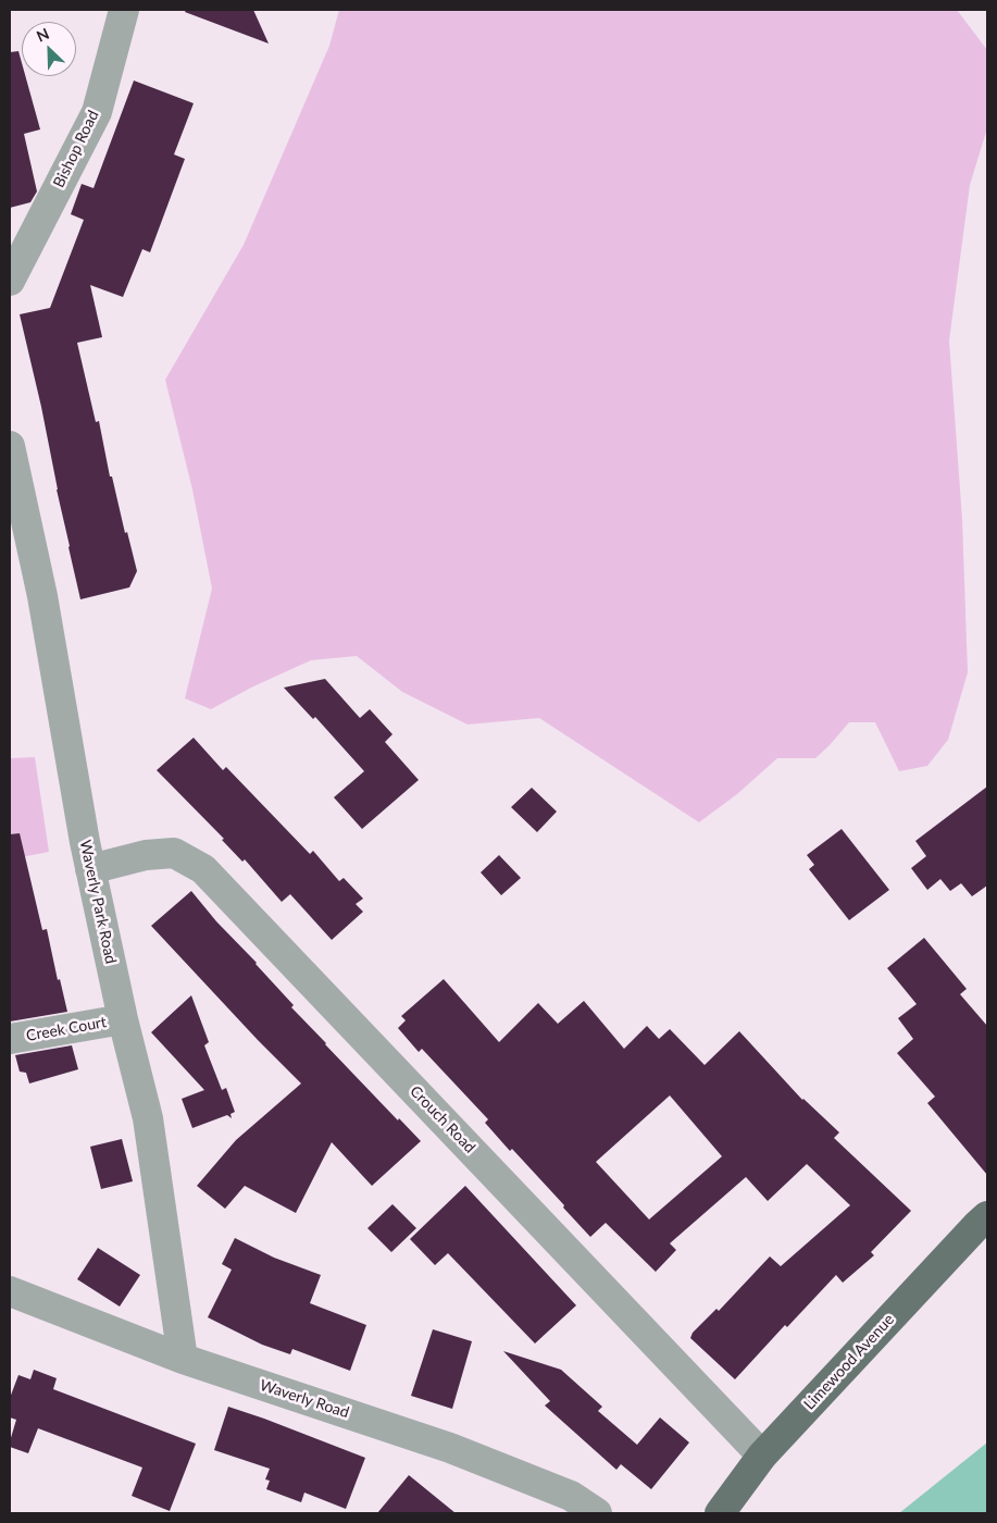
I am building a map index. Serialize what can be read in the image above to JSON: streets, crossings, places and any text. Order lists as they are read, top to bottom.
{
  "streets": {
    "main road": ["Limewood Avenue"],
    "street": [
      "Bishop Road",
      "Waverly Park Road",
      "Creek Court",
      "Crouch Road",
      "Waverly Road"
    ]
  },
  "crossings": [
    ["Waverly Park Road", "Creek Court"],
    ["Waverly Park Road", "Crouch Road"],
    ["Waverly Park Road", "Waverly Road"],
    ["Crouch Road", "Limewood Avenue"]
  ],
  "north": "top left"
}
